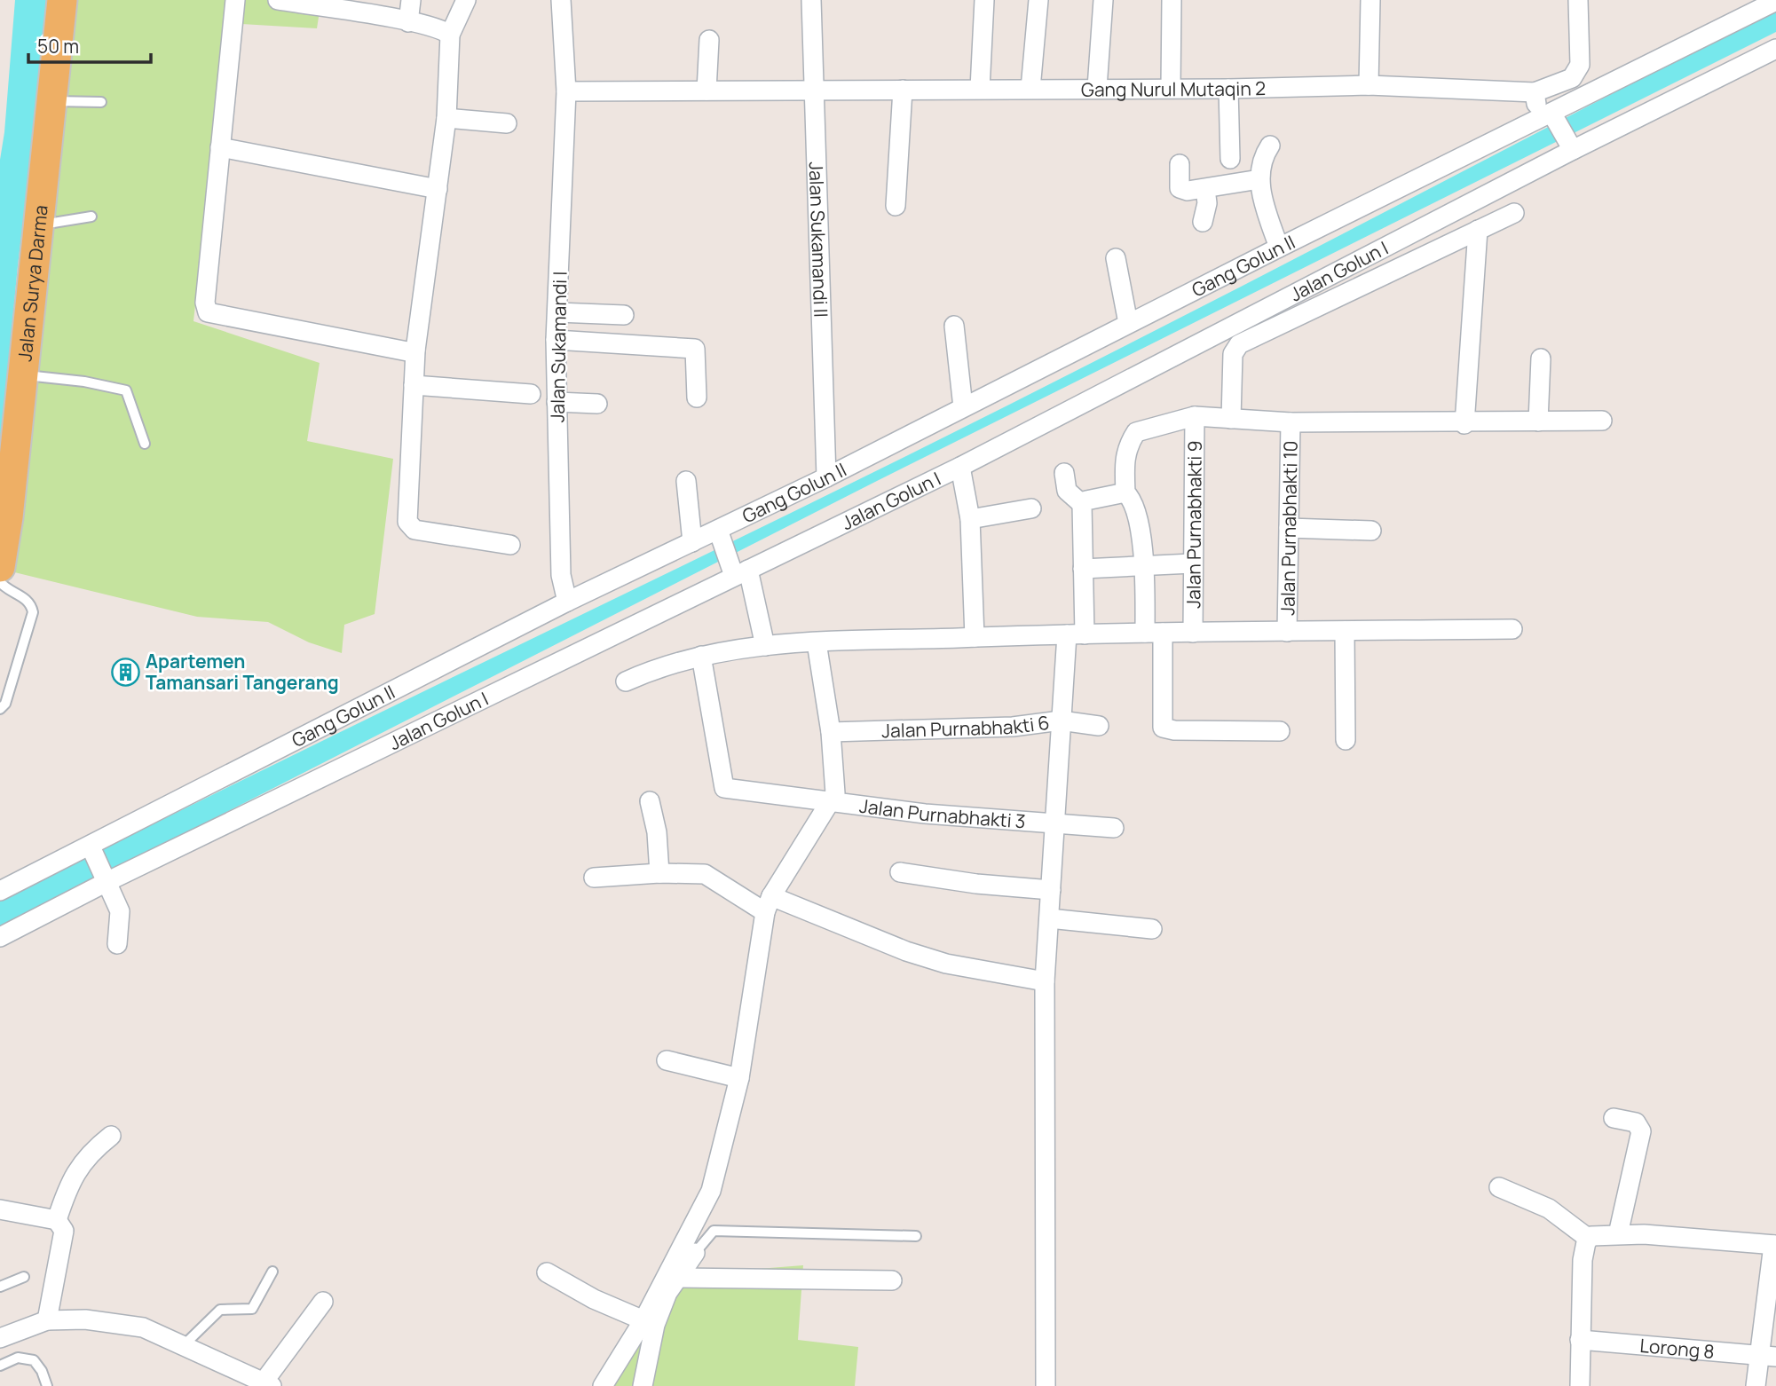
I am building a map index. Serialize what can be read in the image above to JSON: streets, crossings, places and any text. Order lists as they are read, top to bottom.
{
  "streets": {
    "main road": ["Jalan Surya Darma"],
    "street": [
      "Gang Nurul Mutaqin 2",
      "Jalan Sukamandi II",
      "Gang Golun II",
      "Jalan Golun I",
      "Jalan Sukamandi I",
      "Jalan Purnabhakti 9",
      "Jalan Purnabhakti 10",
      "Jalan Purnabhakti 6",
      "Jalan Purnabhakti 3",
      "Lorong 8"
    ]
  },
  "crossings": [
    ["Gang Nurul Mutaqin 2", "Jalan Sukamandi II"],
    ["Gang Nurul Mutaqin 2", "Jalan Sukamandi I"],
    ["Jalan Sukamandi II", "Gang Golun II"],
    ["Gang Golun II", "Jalan Sukamandi I"]
  ],
  "places": {
    "building": ["Apartemen Tamansari Tangerang"]
  },
  "scale_bar": "50 m"
}
